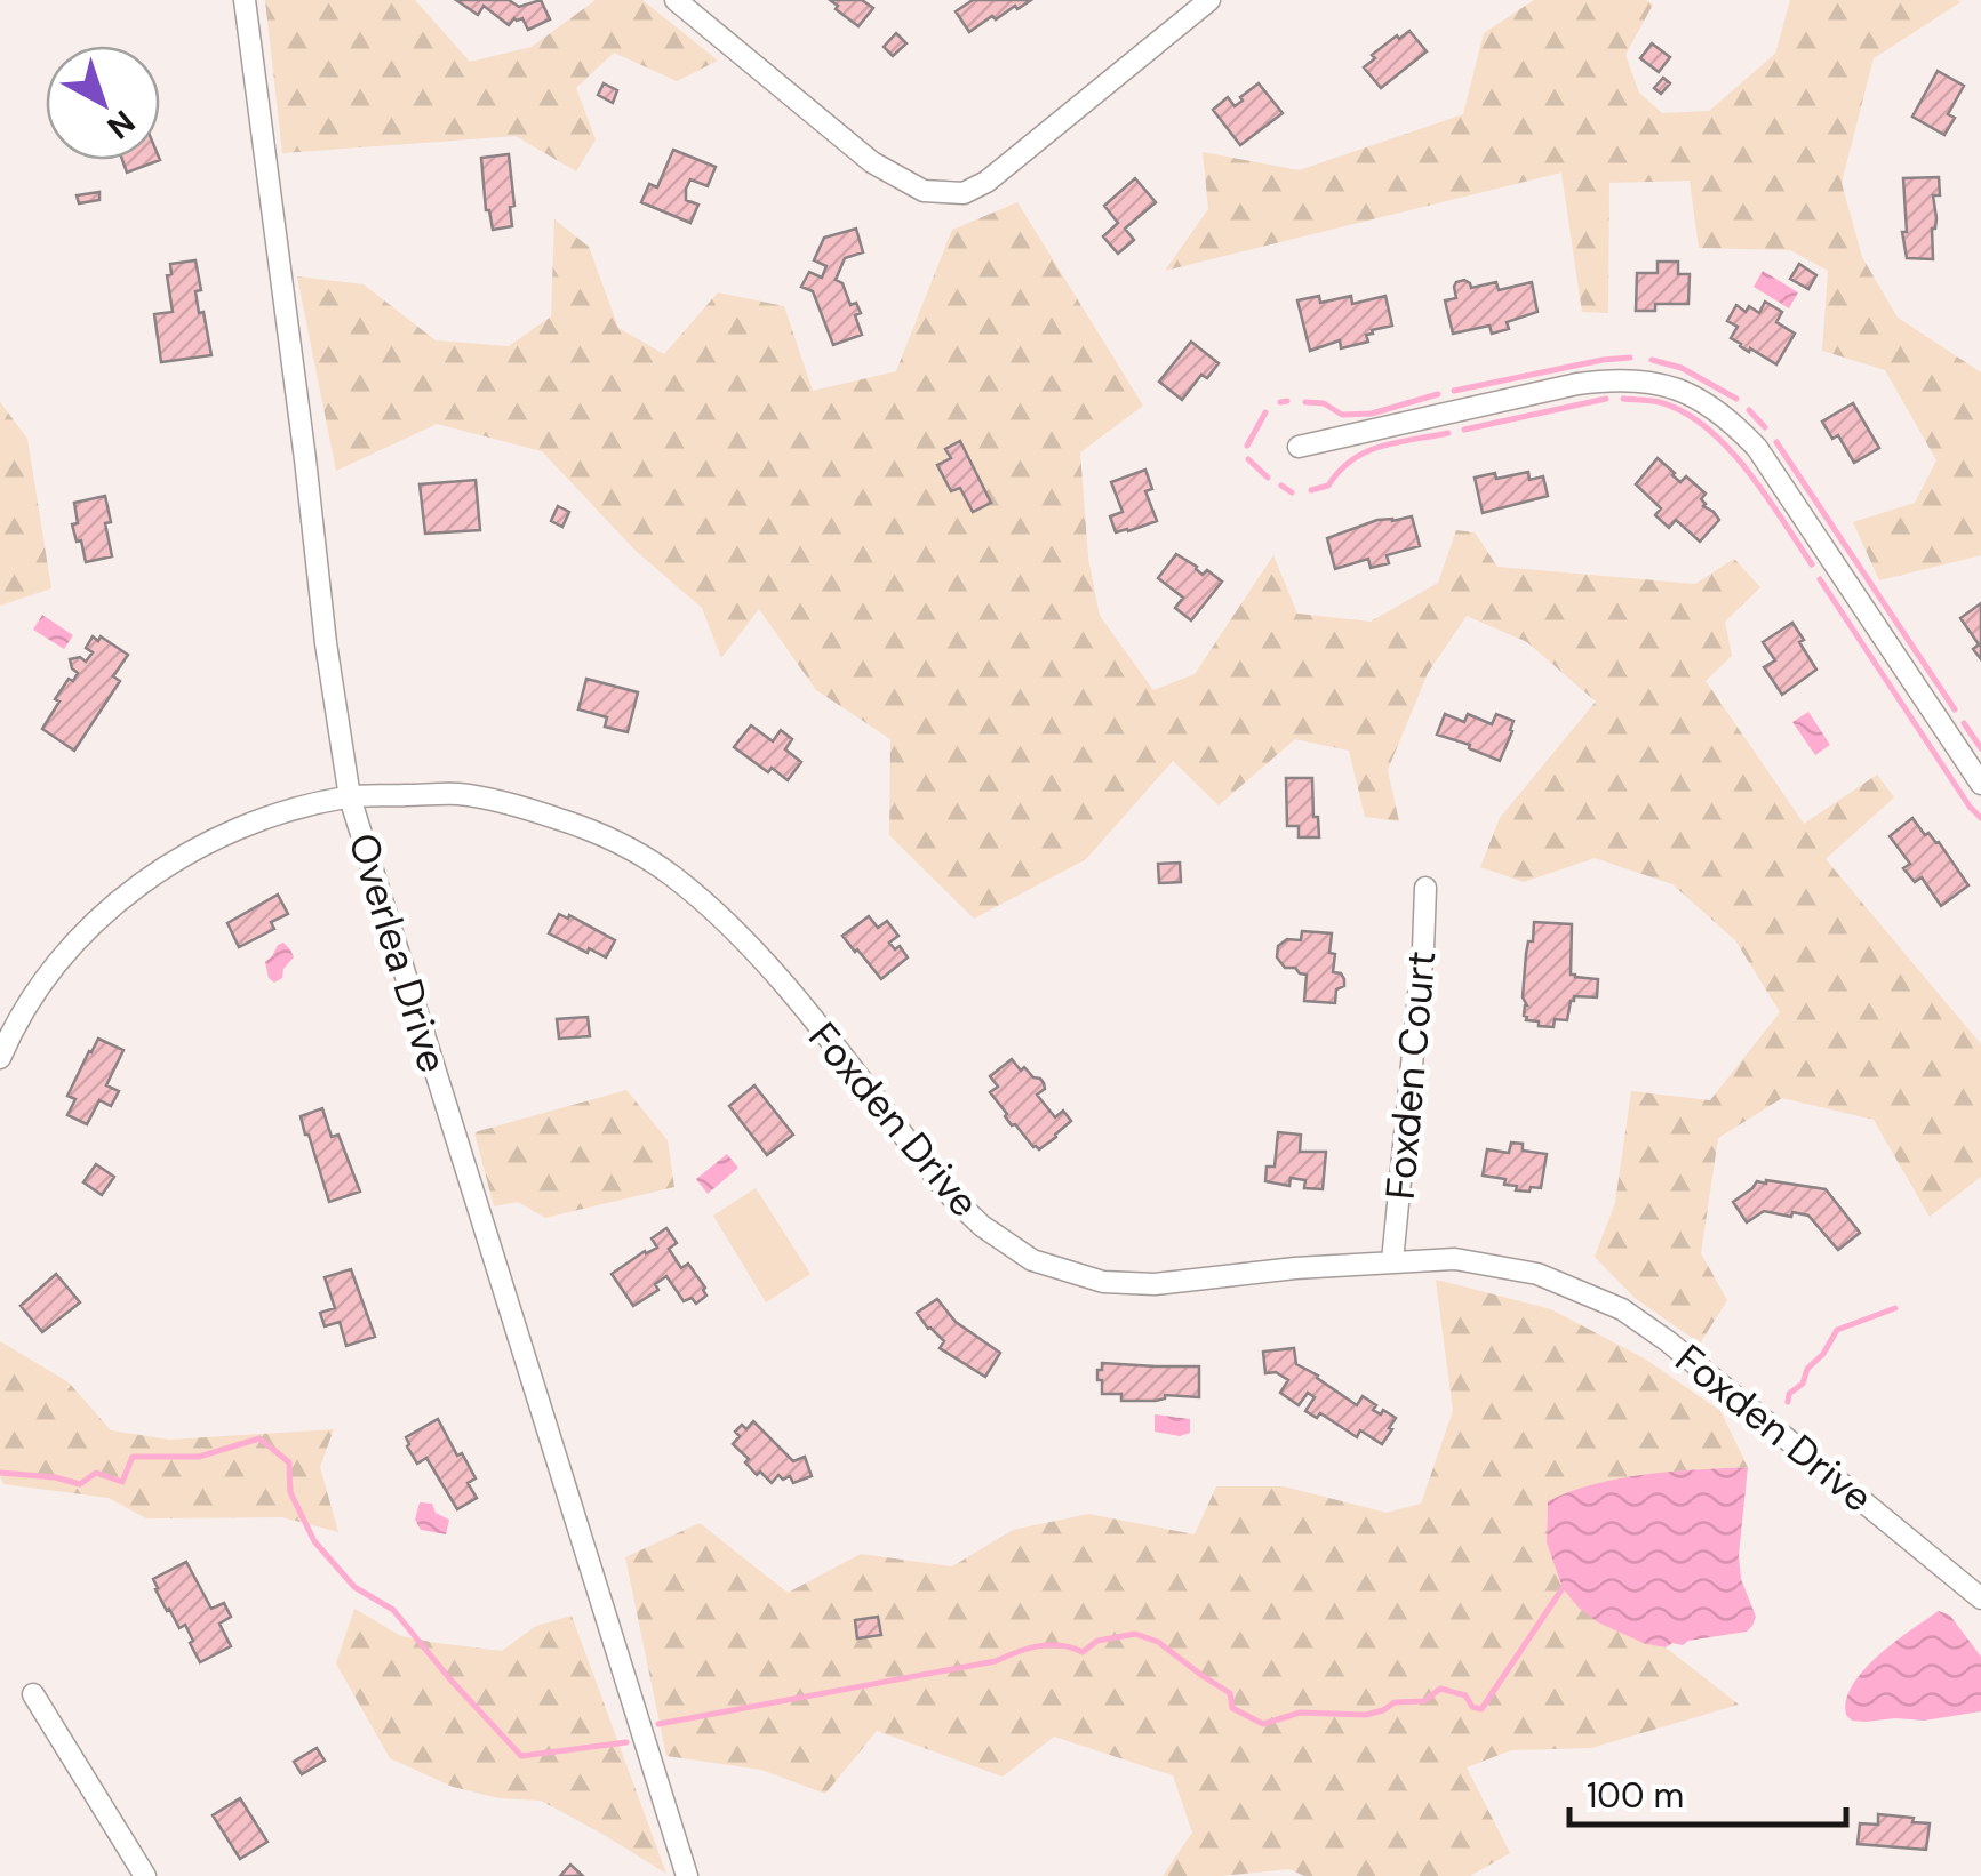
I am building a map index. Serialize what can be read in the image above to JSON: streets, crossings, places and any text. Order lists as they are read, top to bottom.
{
  "streets": {
    "street": ["Overlea Drive", "Foxden Court", "Foxden Drive"]
  },
  "crossings": [
    ["Overlea Drive", "Foxden Drive"],
    ["Foxden Court", "Foxden Drive"]
  ],
  "scale_bar": "100 m",
  "north": "bottom right"
}
